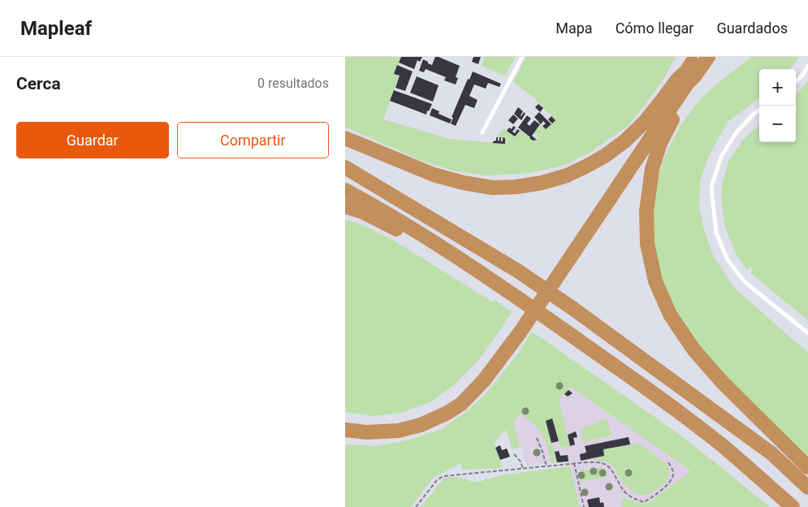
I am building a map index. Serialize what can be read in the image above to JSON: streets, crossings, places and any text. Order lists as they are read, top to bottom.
{
  "page": {
    "header": "Mapleaf",
    "nav": ["Mapa", "Cómo llegar", "Guardados"],
    "heading": ["Cerca", "0 resultados"],
    "map_buttons": ["+", "−"],
    "buttons": ["Guardar", "Compartir"]
  }
}
